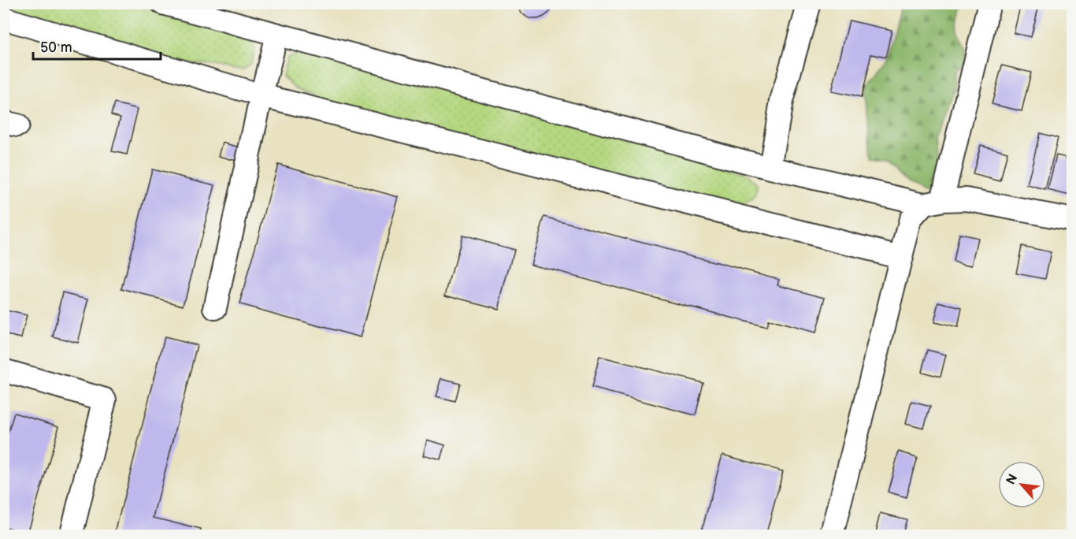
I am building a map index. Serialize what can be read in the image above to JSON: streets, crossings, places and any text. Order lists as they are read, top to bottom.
{
  "scale_bar": "50 m",
  "north": "top left"
}
